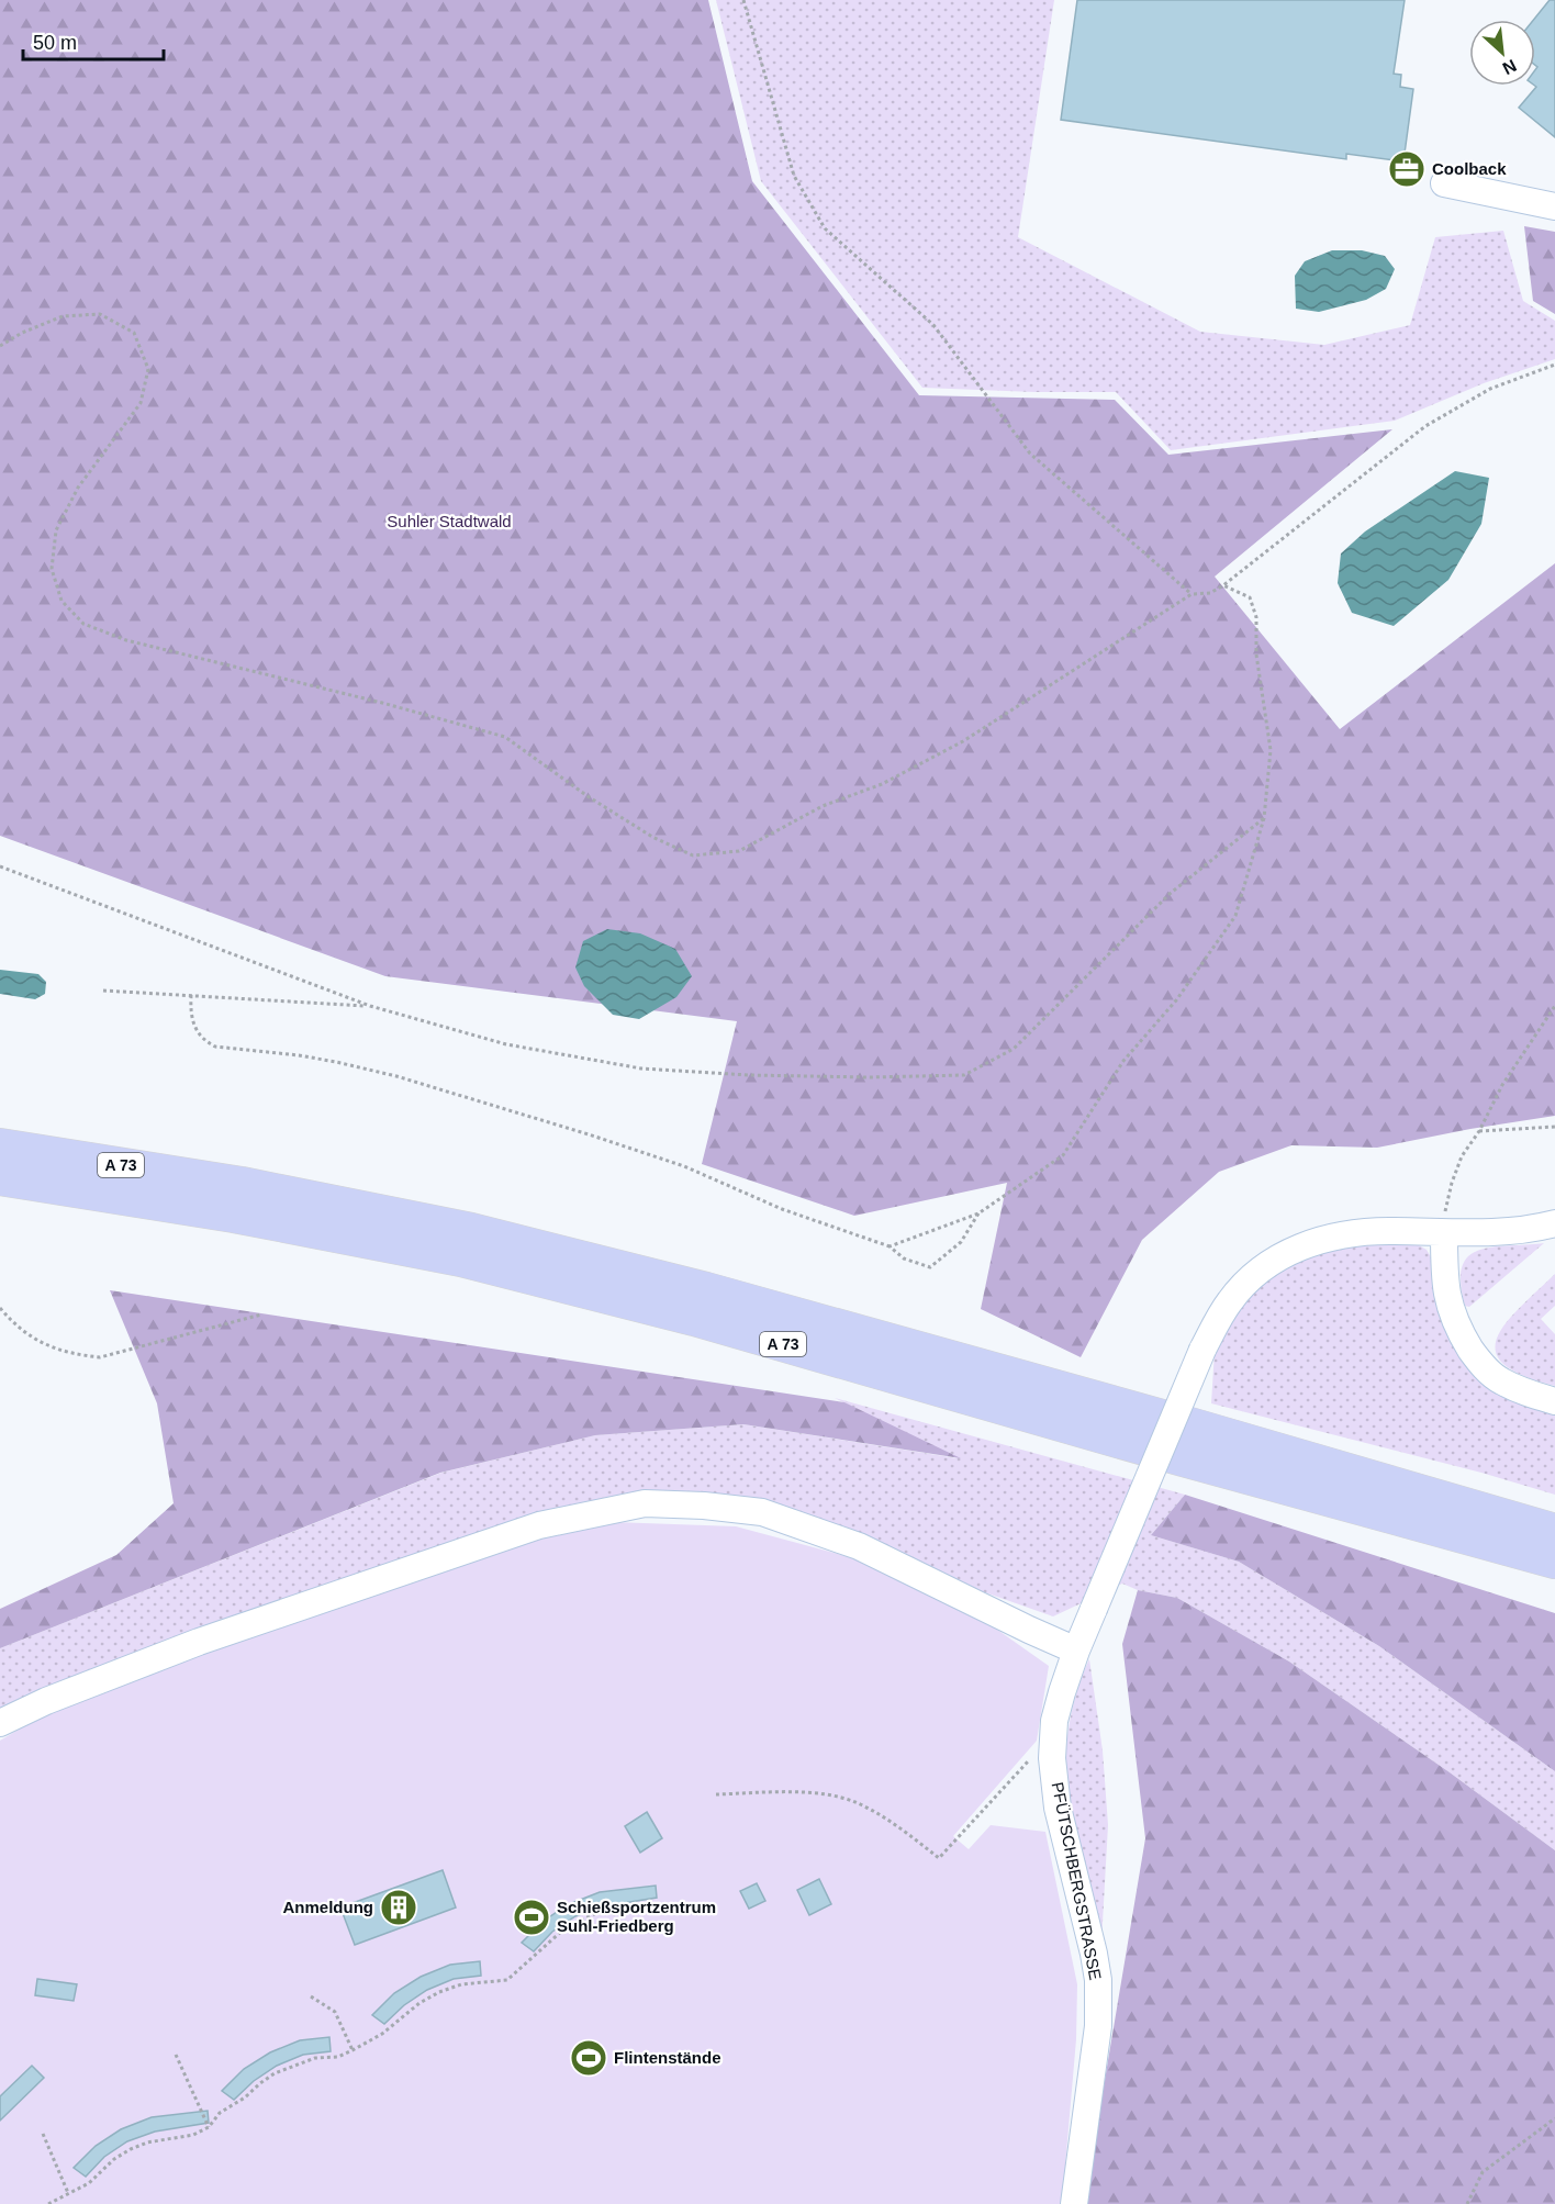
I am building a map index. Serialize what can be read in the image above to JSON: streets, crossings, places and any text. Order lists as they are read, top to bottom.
{
  "streets": {
    "highway": ["A 73"],
    "street": ["PFÜTSCHBERGSTRASSE"]
  },
  "parks": ["Suhler Stadtwald"],
  "places": {
    "office": ["Coolback"],
    "building": ["Anmeldung"],
    "sports": ["Schießsportzentrum Suhl-Friedberg", "Flintenstände"]
  },
  "scale_bar": "50 m",
  "north": "bottom right"
}
